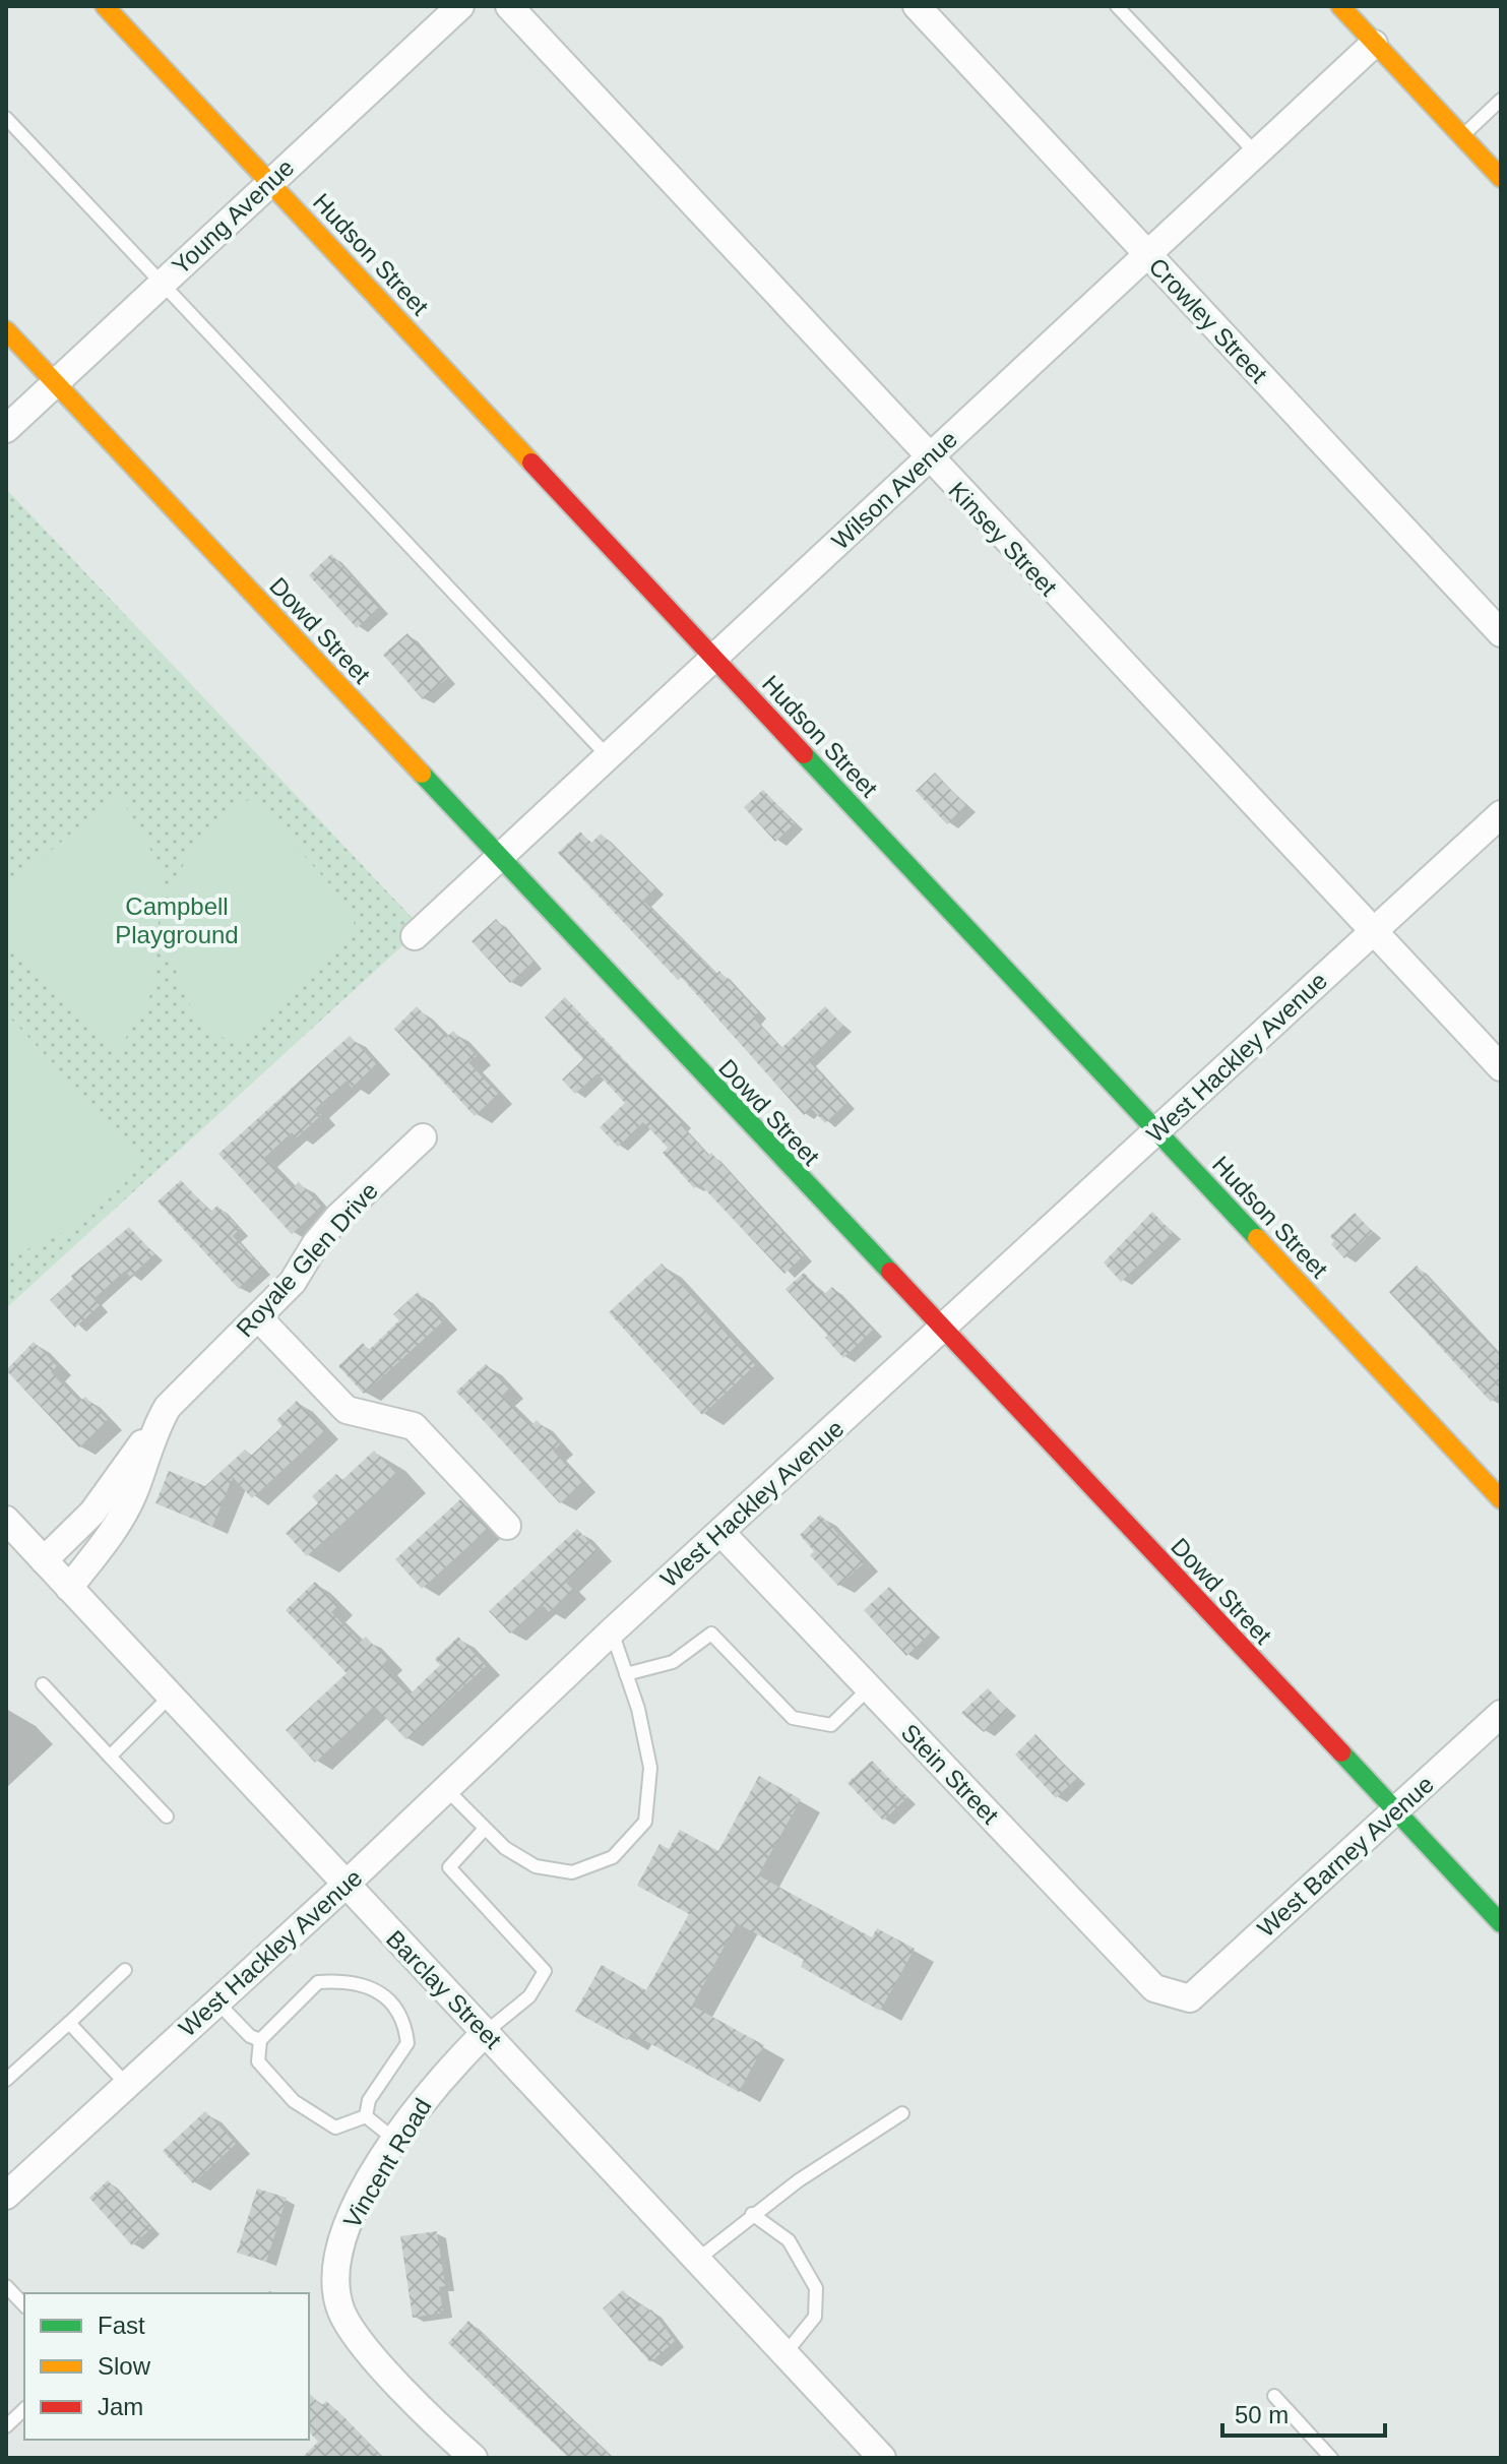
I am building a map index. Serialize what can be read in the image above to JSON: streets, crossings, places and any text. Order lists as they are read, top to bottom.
{
  "streets": {
    "street": [
      "Young Avenue",
      "Hudson Street",
      "Crowley Street",
      "Wilson Avenue",
      "Kinsey Street",
      "Dowd Street",
      "West Hackley Avenue",
      "Royale Glen Drive",
      "Stein Street",
      "West Barney Avenue",
      "Barclay Street",
      "Vincent Road"
    ]
  },
  "crossings": [
    ["Young Avenue", "Hudson Street"],
    ["Young Avenue", "Dowd Street"],
    ["Hudson Street", "Wilson Avenue"],
    ["Hudson Street", "West Hackley Avenue"],
    ["Crowley Street", "Wilson Avenue"],
    ["Wilson Avenue", "Kinsey Street"],
    ["Wilson Avenue", "Dowd Street"],
    ["Kinsey Street", "West Hackley Avenue"],
    ["Dowd Street", "West Hackley Avenue"],
    ["Dowd Street", "West Barney Avenue"],
    ["West Hackley Avenue", "Stein Street"],
    ["West Hackley Avenue", "Barclay Street"],
    ["Royale Glen Drive", "Barclay Street"],
    ["Stein Street", "West Barney Avenue"],
    ["Barclay Street", "Vincent Road"]
  ],
  "parks": ["Campbell Playground"],
  "legend": ["Fast", "Slow", "Jam"],
  "scale_bar": "50 m"
}
